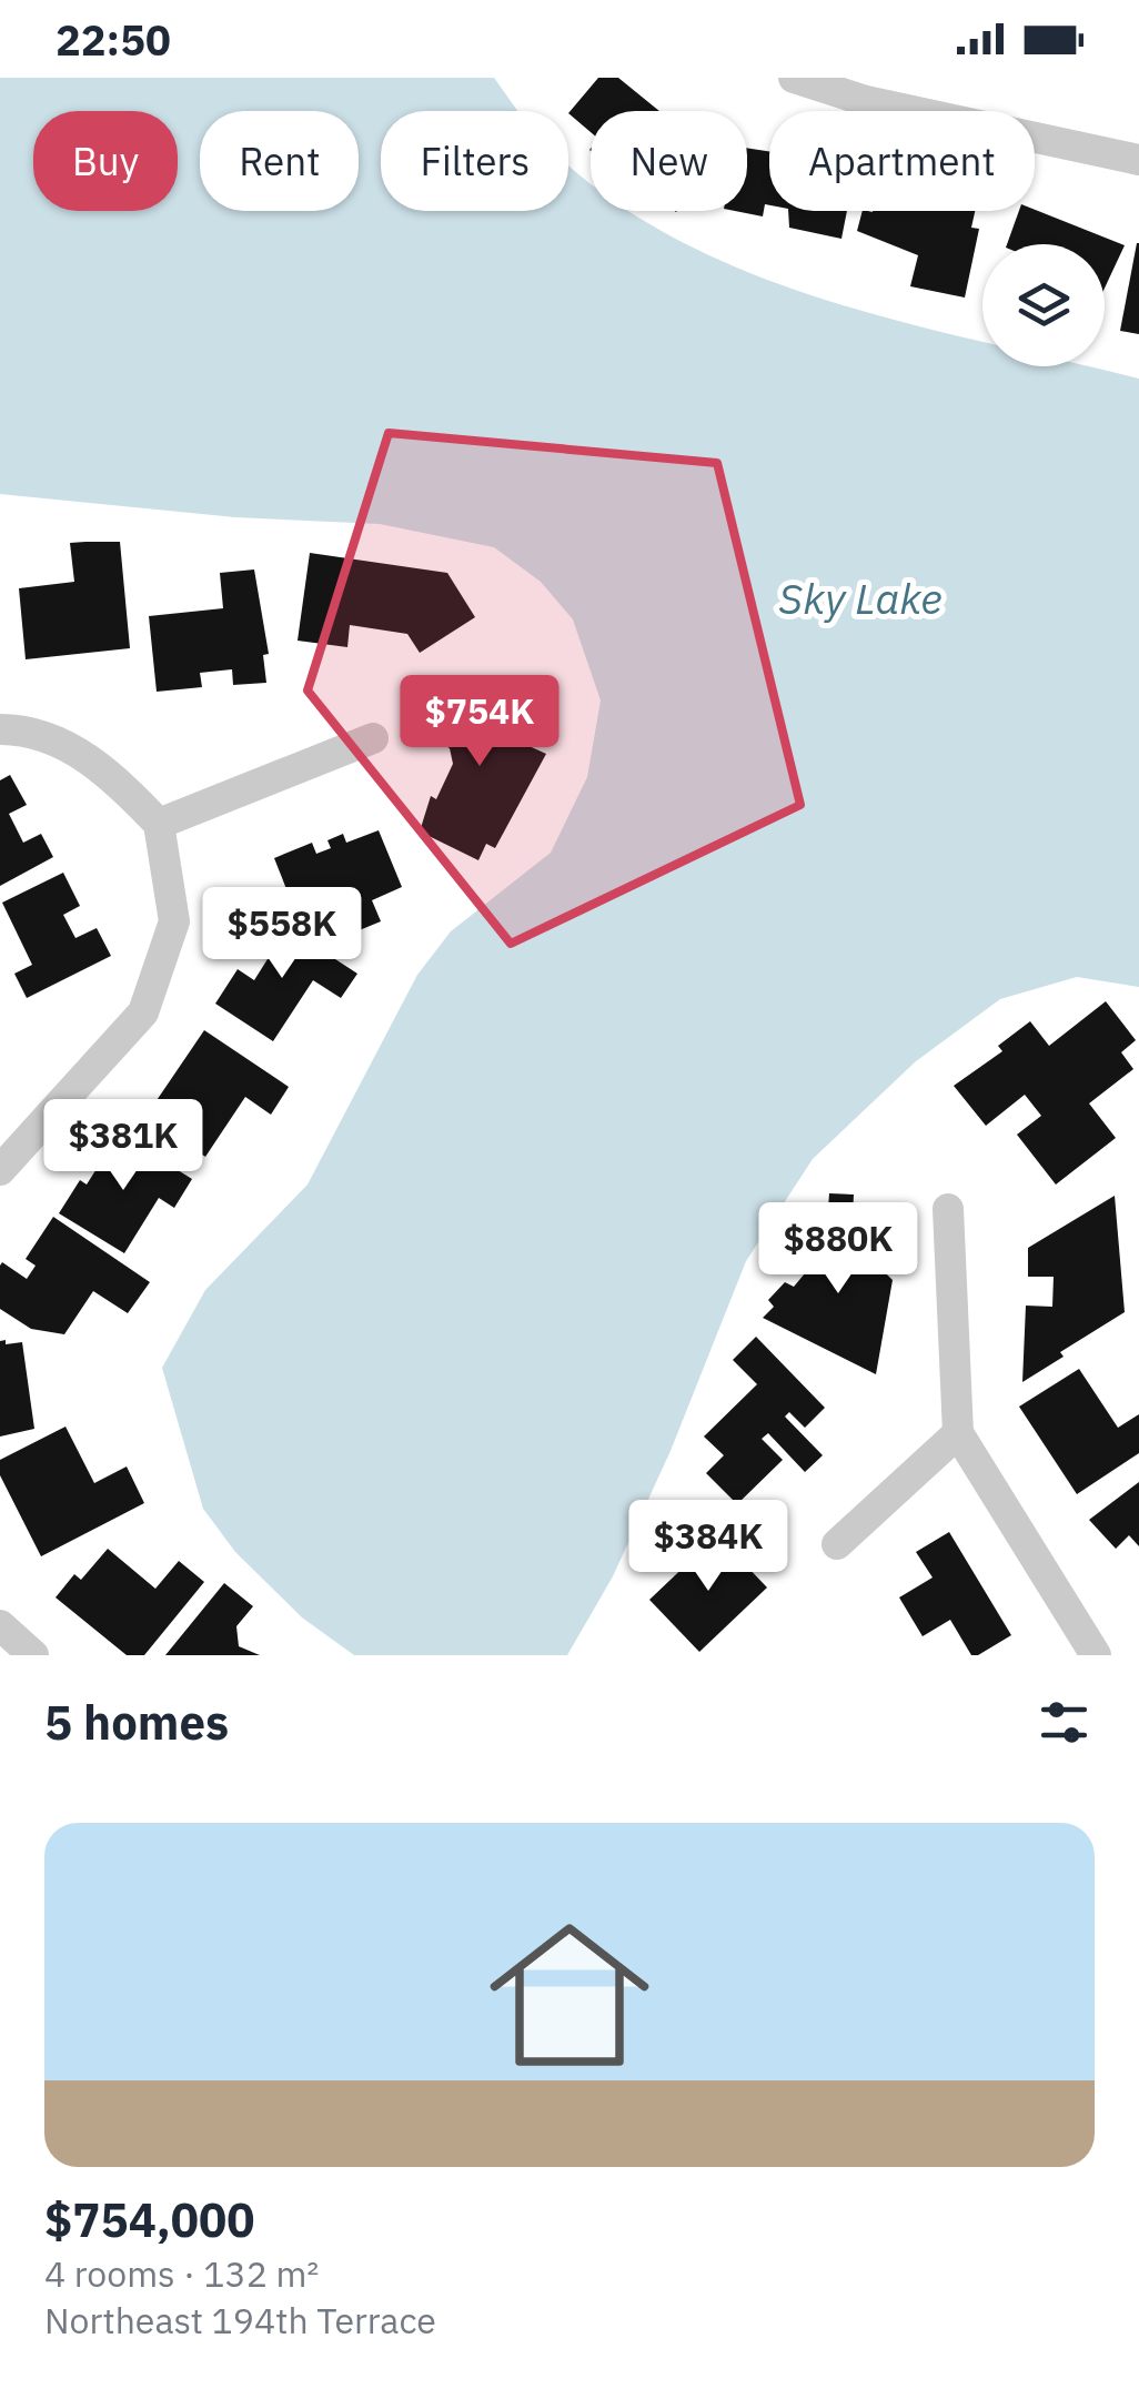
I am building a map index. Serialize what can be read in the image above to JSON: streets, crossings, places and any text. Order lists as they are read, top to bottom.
{
  "water": ["Sky Lake"],
  "page": {
    "status": "22:50",
    "chip": [
      "Buy",
      "Rent",
      "Filters",
      "New",
      "Apartment"
    ],
    "price": [
      "$754K",
      "$558K",
      "$381K",
      "$880K",
      "$384K"
    ],
    "heading": "5 homes",
    "list": [
      {
        "name": "$754,000",
        "note": "4 rooms · 132 m² · Northeast 194th Terrace"
      }
    ]
  }
}
